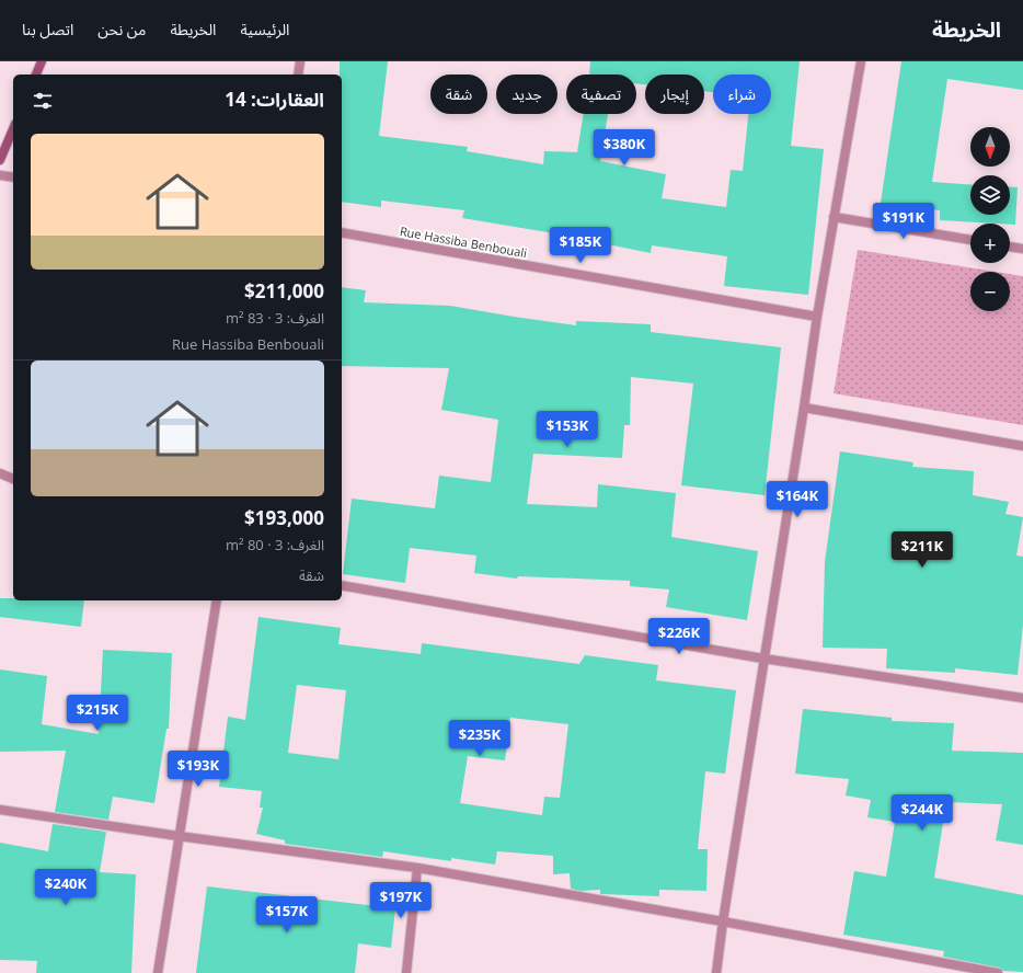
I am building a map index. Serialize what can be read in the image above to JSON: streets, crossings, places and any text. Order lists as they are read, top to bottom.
{
  "streets": {
    "street": ["Rue Hassiba Benbouali"]
  },
  "north": "bottom",
  "page": {
    "header": "الخريطة",
    "nav": [
      "الرئيسية",
      "الخريطة",
      "من نحن",
      "اتصل بنا"
    ],
    "chip": [
      "شراء",
      "إيجار",
      "تصفية",
      "جديد",
      "شقة"
    ],
    "heading": "العقارات: 14",
    "map_buttons": ["+", "−"],
    "list": [
      {
        "name": "$211,000",
        "note": "الغرف: 3 · 83 m² · Rue Hassiba Benbouali"
      },
      {
        "name": "$193,000",
        "note": "الغرف: 3 · 80 m² · شقة"
      }
    ],
    "price": [
      "$380K",
      "$191K",
      "$185K",
      "$153K",
      "$164K",
      "$211K",
      "$226K",
      "$215K",
      "$235K",
      "$193K",
      "$244K",
      "$240K",
      "$197K",
      "$157K"
    ]
  }
}
